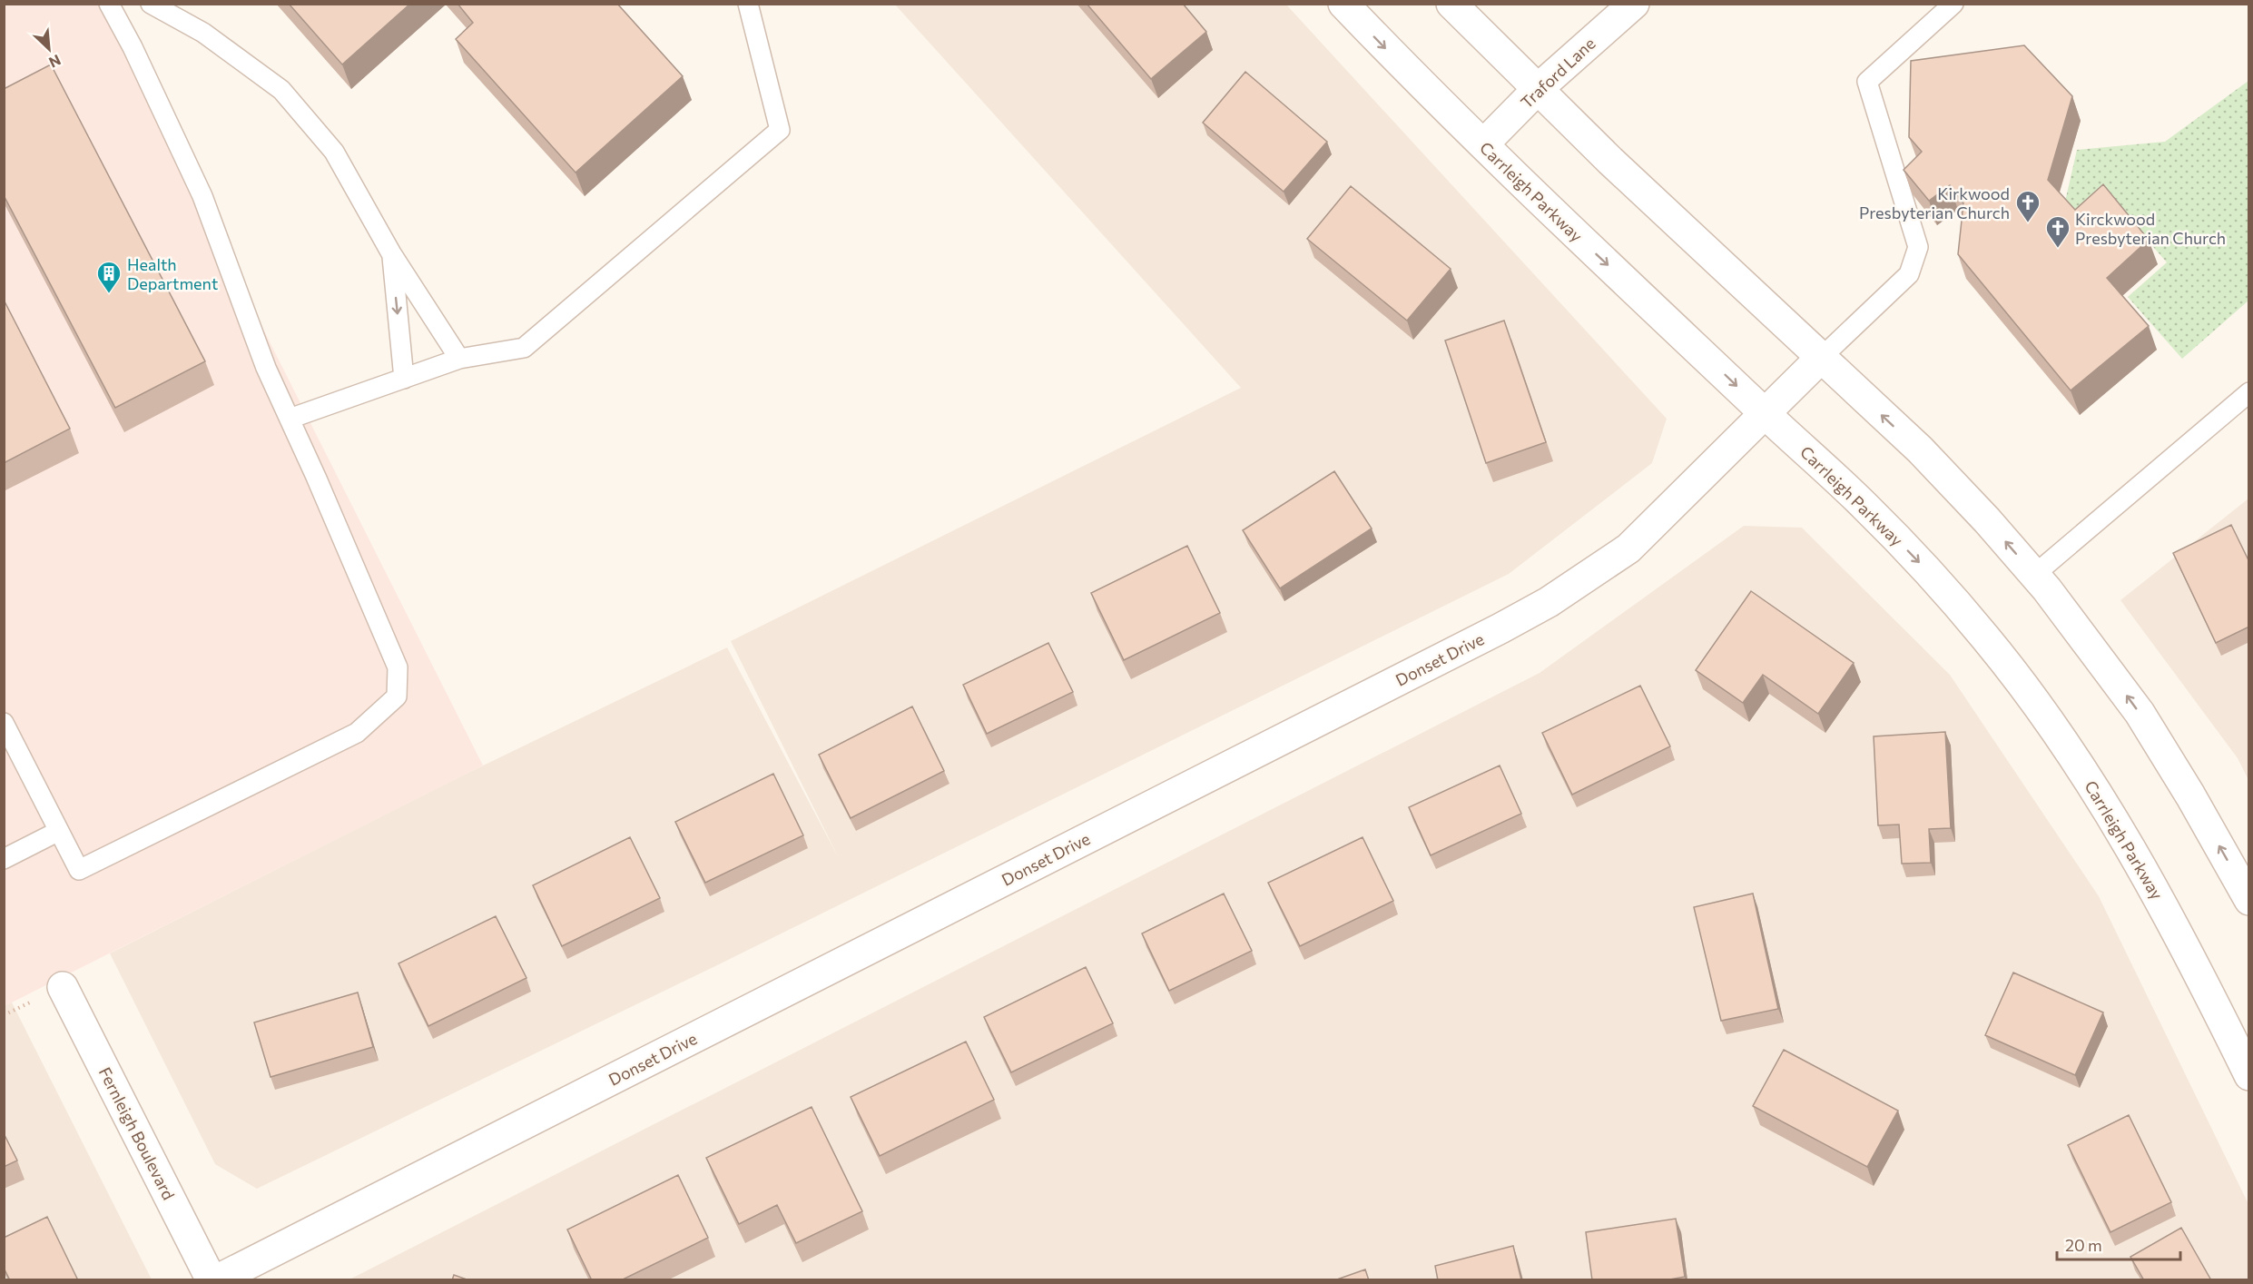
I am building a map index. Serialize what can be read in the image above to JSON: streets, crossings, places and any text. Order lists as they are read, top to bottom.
{
  "streets": {
    "street": [
      "Traford Lane",
      "Carrleigh Parkway",
      "Donset Drive",
      "Fernleigh Boulevard"
    ]
  },
  "crossings": [
    ["Traford Lane", "Carrleigh Parkway"],
    ["Carrleigh Parkway", "Donset Drive"]
  ],
  "places": {
    "church": ["Kirkwood Presbyterian Church", "Kirckwood Presbyterian Church"],
    "building": ["Health Department"]
  },
  "scale_bar": "20 m",
  "north": "bottom right"
}
